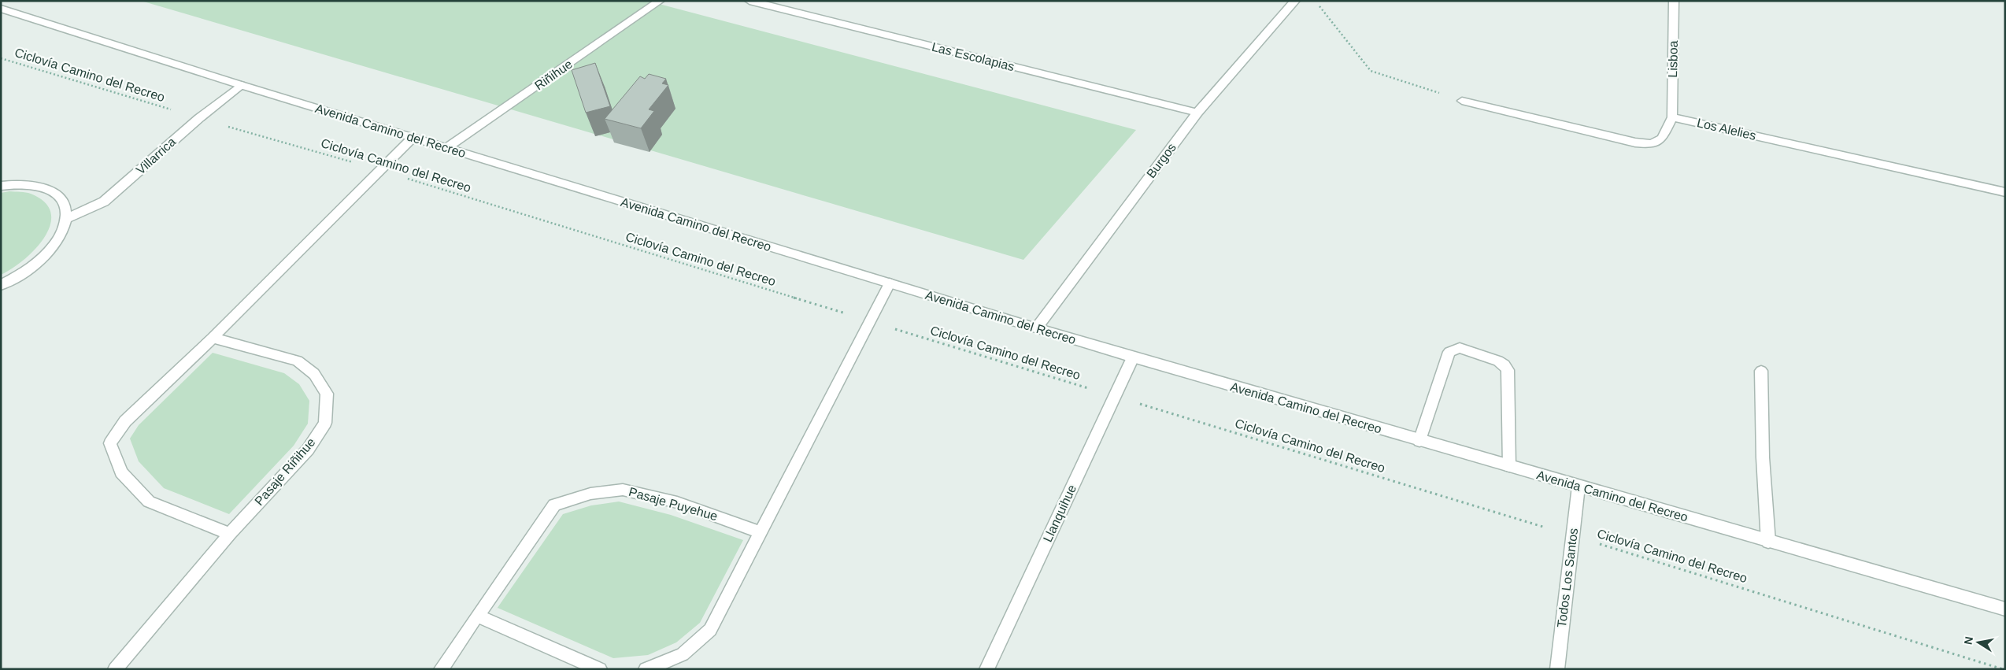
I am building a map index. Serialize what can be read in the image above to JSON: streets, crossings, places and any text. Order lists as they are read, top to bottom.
{
  "streets": {
    "street": [
      "Las Escolapias",
      "Lisboa",
      "Riñihue",
      "Los Alelies",
      "Avenida Camino del Recreo",
      "Villarrica",
      "Burgos",
      "Pasaje Riñihue",
      "Pasaje Puyehue",
      "Llanquihue",
      "Todos Los Santos"
    ],
    "path": ["Ciclovía Camino del Recreo"]
  },
  "crossings": [
    ["Las Escolapias", "Burgos"],
    ["Lisboa", "Los Alelies"],
    ["Ciclovía Camino del Recreo", "Villarrica"],
    ["Ciclovía Camino del Recreo", "Llanquihue"],
    ["Ciclovía Camino del Recreo", "Todos Los Santos"],
    ["Riñihue", "Avenida Camino del Recreo"],
    ["Avenida Camino del Recreo", "Villarrica"],
    ["Avenida Camino del Recreo", "Burgos"],
    ["Avenida Camino del Recreo", "Llanquihue"],
    ["Avenida Camino del Recreo", "Todos Los Santos"]
  ],
  "north": "left"
}
